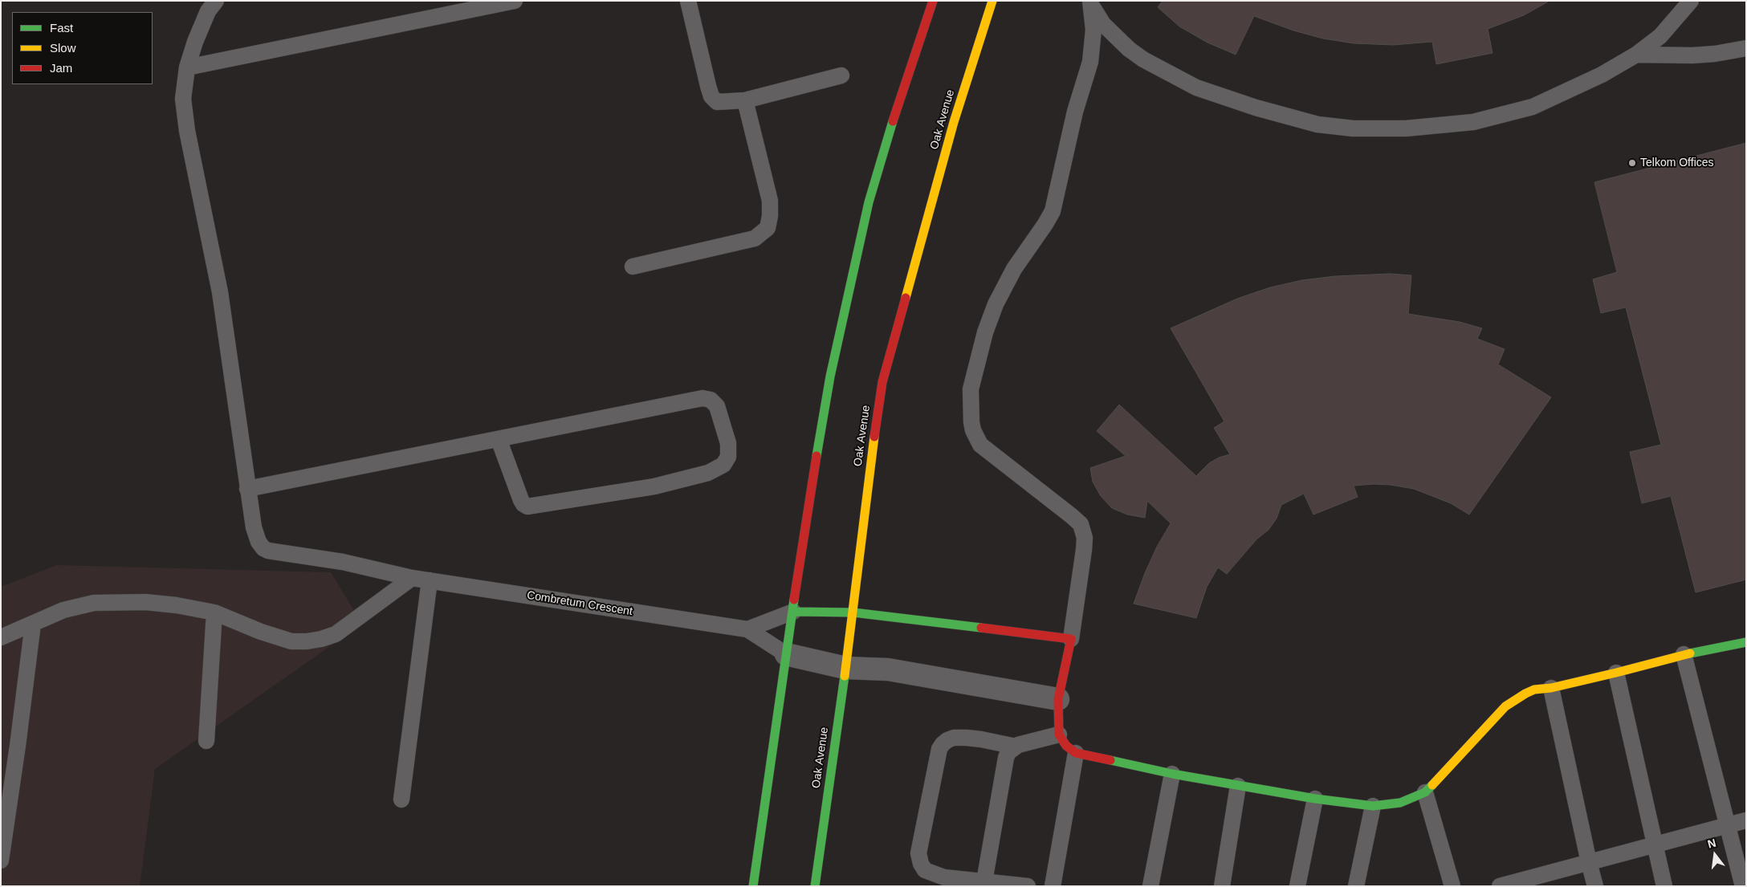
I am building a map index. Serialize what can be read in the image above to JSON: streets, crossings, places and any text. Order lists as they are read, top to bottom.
{
  "streets": {
    "street": ["Oak Avenue"],
    "lane": ["Combretum Crescent"]
  },
  "places": ["Telkom Offices"],
  "legend": ["Fast", "Slow", "Jam"],
  "north": "top"
}
